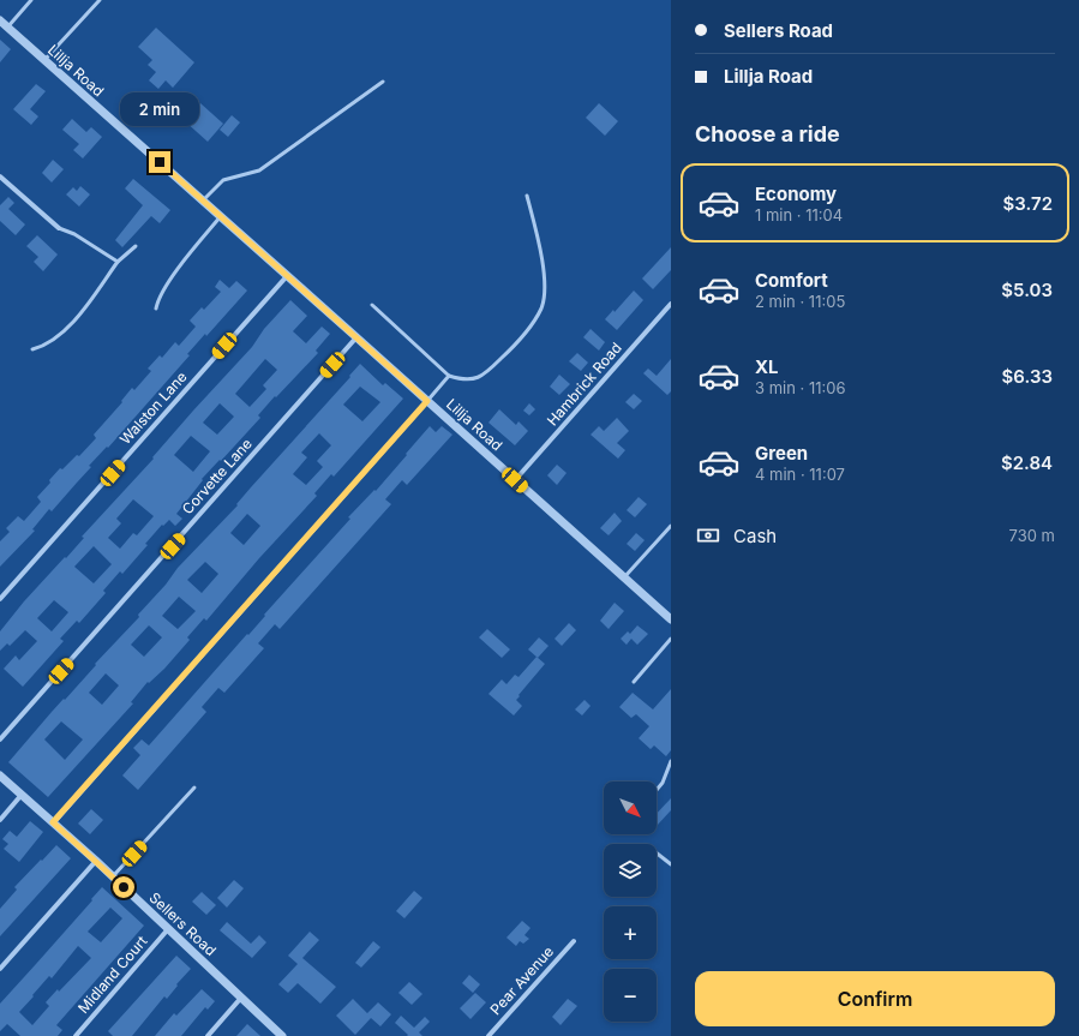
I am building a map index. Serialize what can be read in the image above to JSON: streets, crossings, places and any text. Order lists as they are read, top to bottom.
{
  "streets": {
    "street": [
      "Lillja Road",
      "Hambrick Road",
      "Walston Lane",
      "Corvette Lane",
      "Sellers Road",
      "Midland Court",
      "Pear Avenue"
    ]
  },
  "crossings": [
    ["Lillja Road", "Hambrick Road"],
    ["Lillja Road", "Walston Lane"],
    ["Lillja Road", "Corvette Lane"],
    ["Sellers Road", "Midland Court"]
  ],
  "north": "bottom right",
  "page": {
    "banner": ["Sellers Road", "Lillja Road"],
    "bubble": "2 min",
    "heading": "Choose a ride",
    "list": [
      {
        "name": "Economy",
        "note": "1 min · 11:04",
        "value": "$3.72"
      },
      {
        "name": "Comfort",
        "note": "2 min · 11:05",
        "value": "$5.03"
      },
      {
        "name": "XL",
        "note": "3 min · 11:06",
        "value": "$6.33"
      },
      {
        "name": "Green",
        "note": "4 min · 11:07",
        "value": "$2.84"
      }
    ],
    "pay": ["Cash", "730 m"],
    "map_buttons": ["+", "−"],
    "buttons": "Confirm"
  }
}
